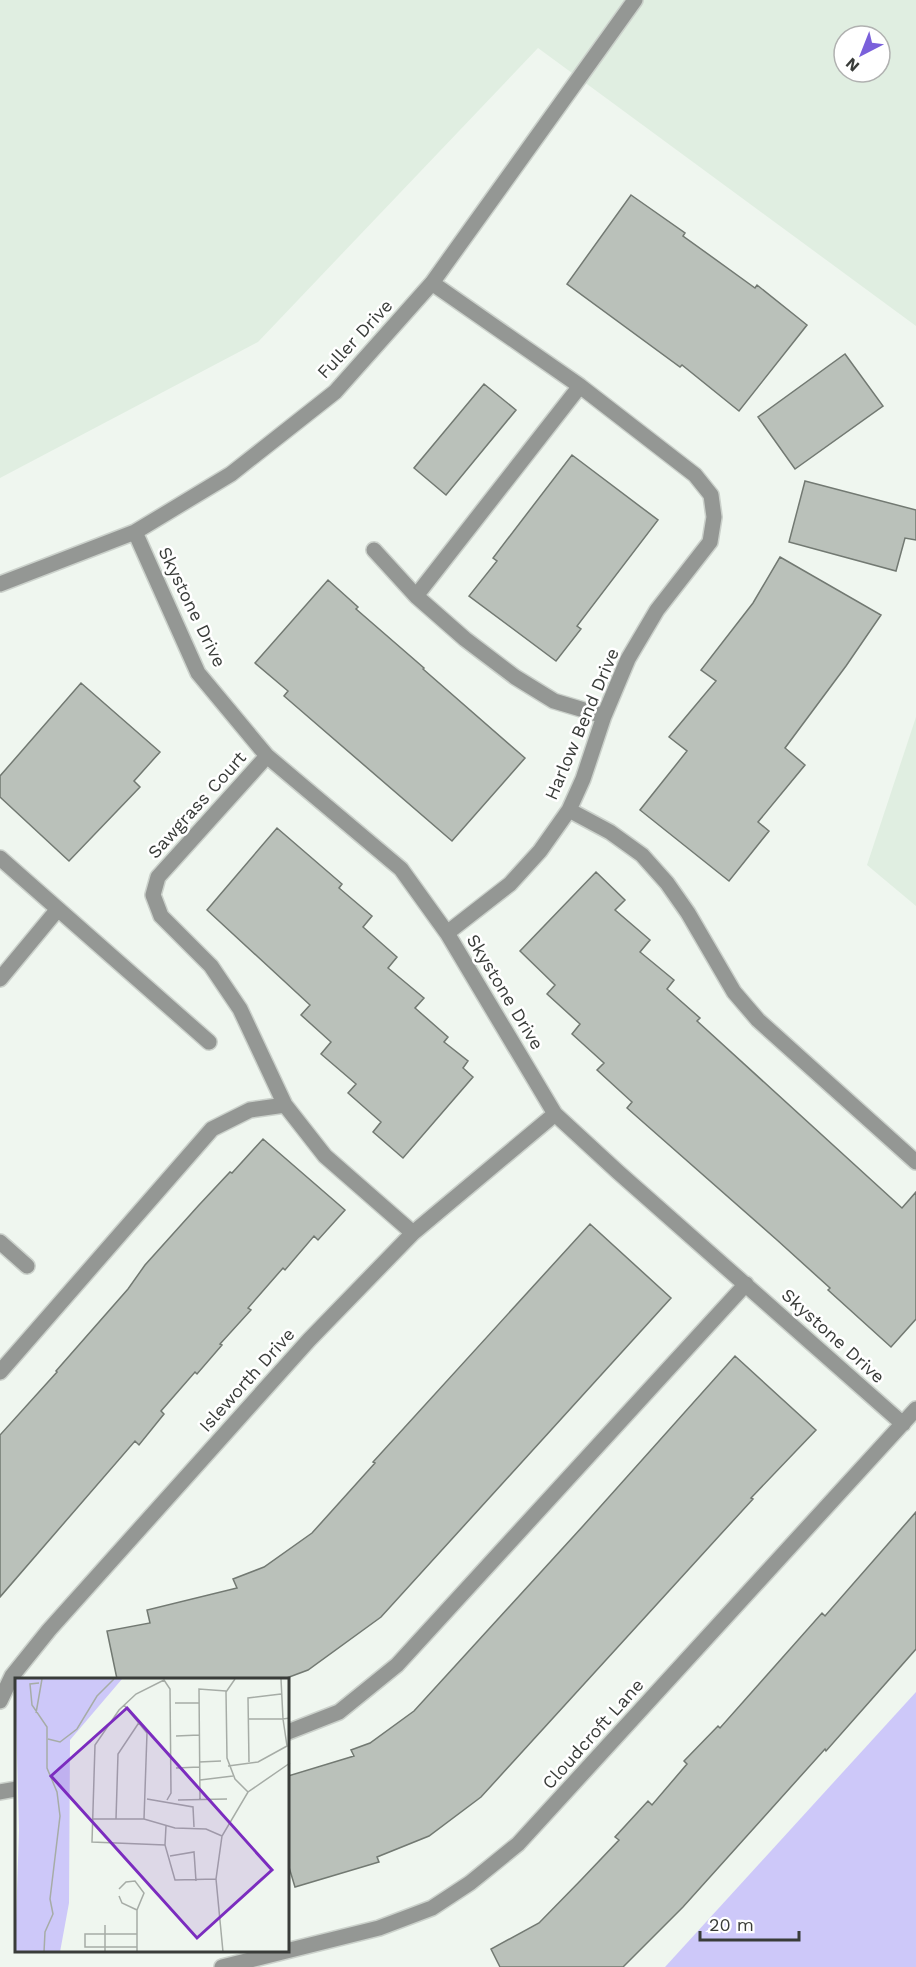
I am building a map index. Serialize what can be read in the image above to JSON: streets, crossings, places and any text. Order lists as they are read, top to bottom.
{
  "streets": {
    "street": [
      "Fuller Drive",
      "Skystone Drive",
      "Harlow Bend Drive",
      "Sawgrass Court",
      "Isleworth Drive",
      "Cloudcroft Lane"
    ]
  },
  "crossings": [
    ["Fuller Drive", "Skystone Drive"],
    ["Fuller Drive", "Harlow Bend Drive"],
    ["Skystone Drive", "Harlow Bend Drive"],
    ["Skystone Drive", "Sawgrass Court"],
    ["Skystone Drive", "Isleworth Drive"],
    ["Skystone Drive", "Cloudcroft Lane"]
  ],
  "scale_bar": "20 m",
  "north": "bottom left"
}
